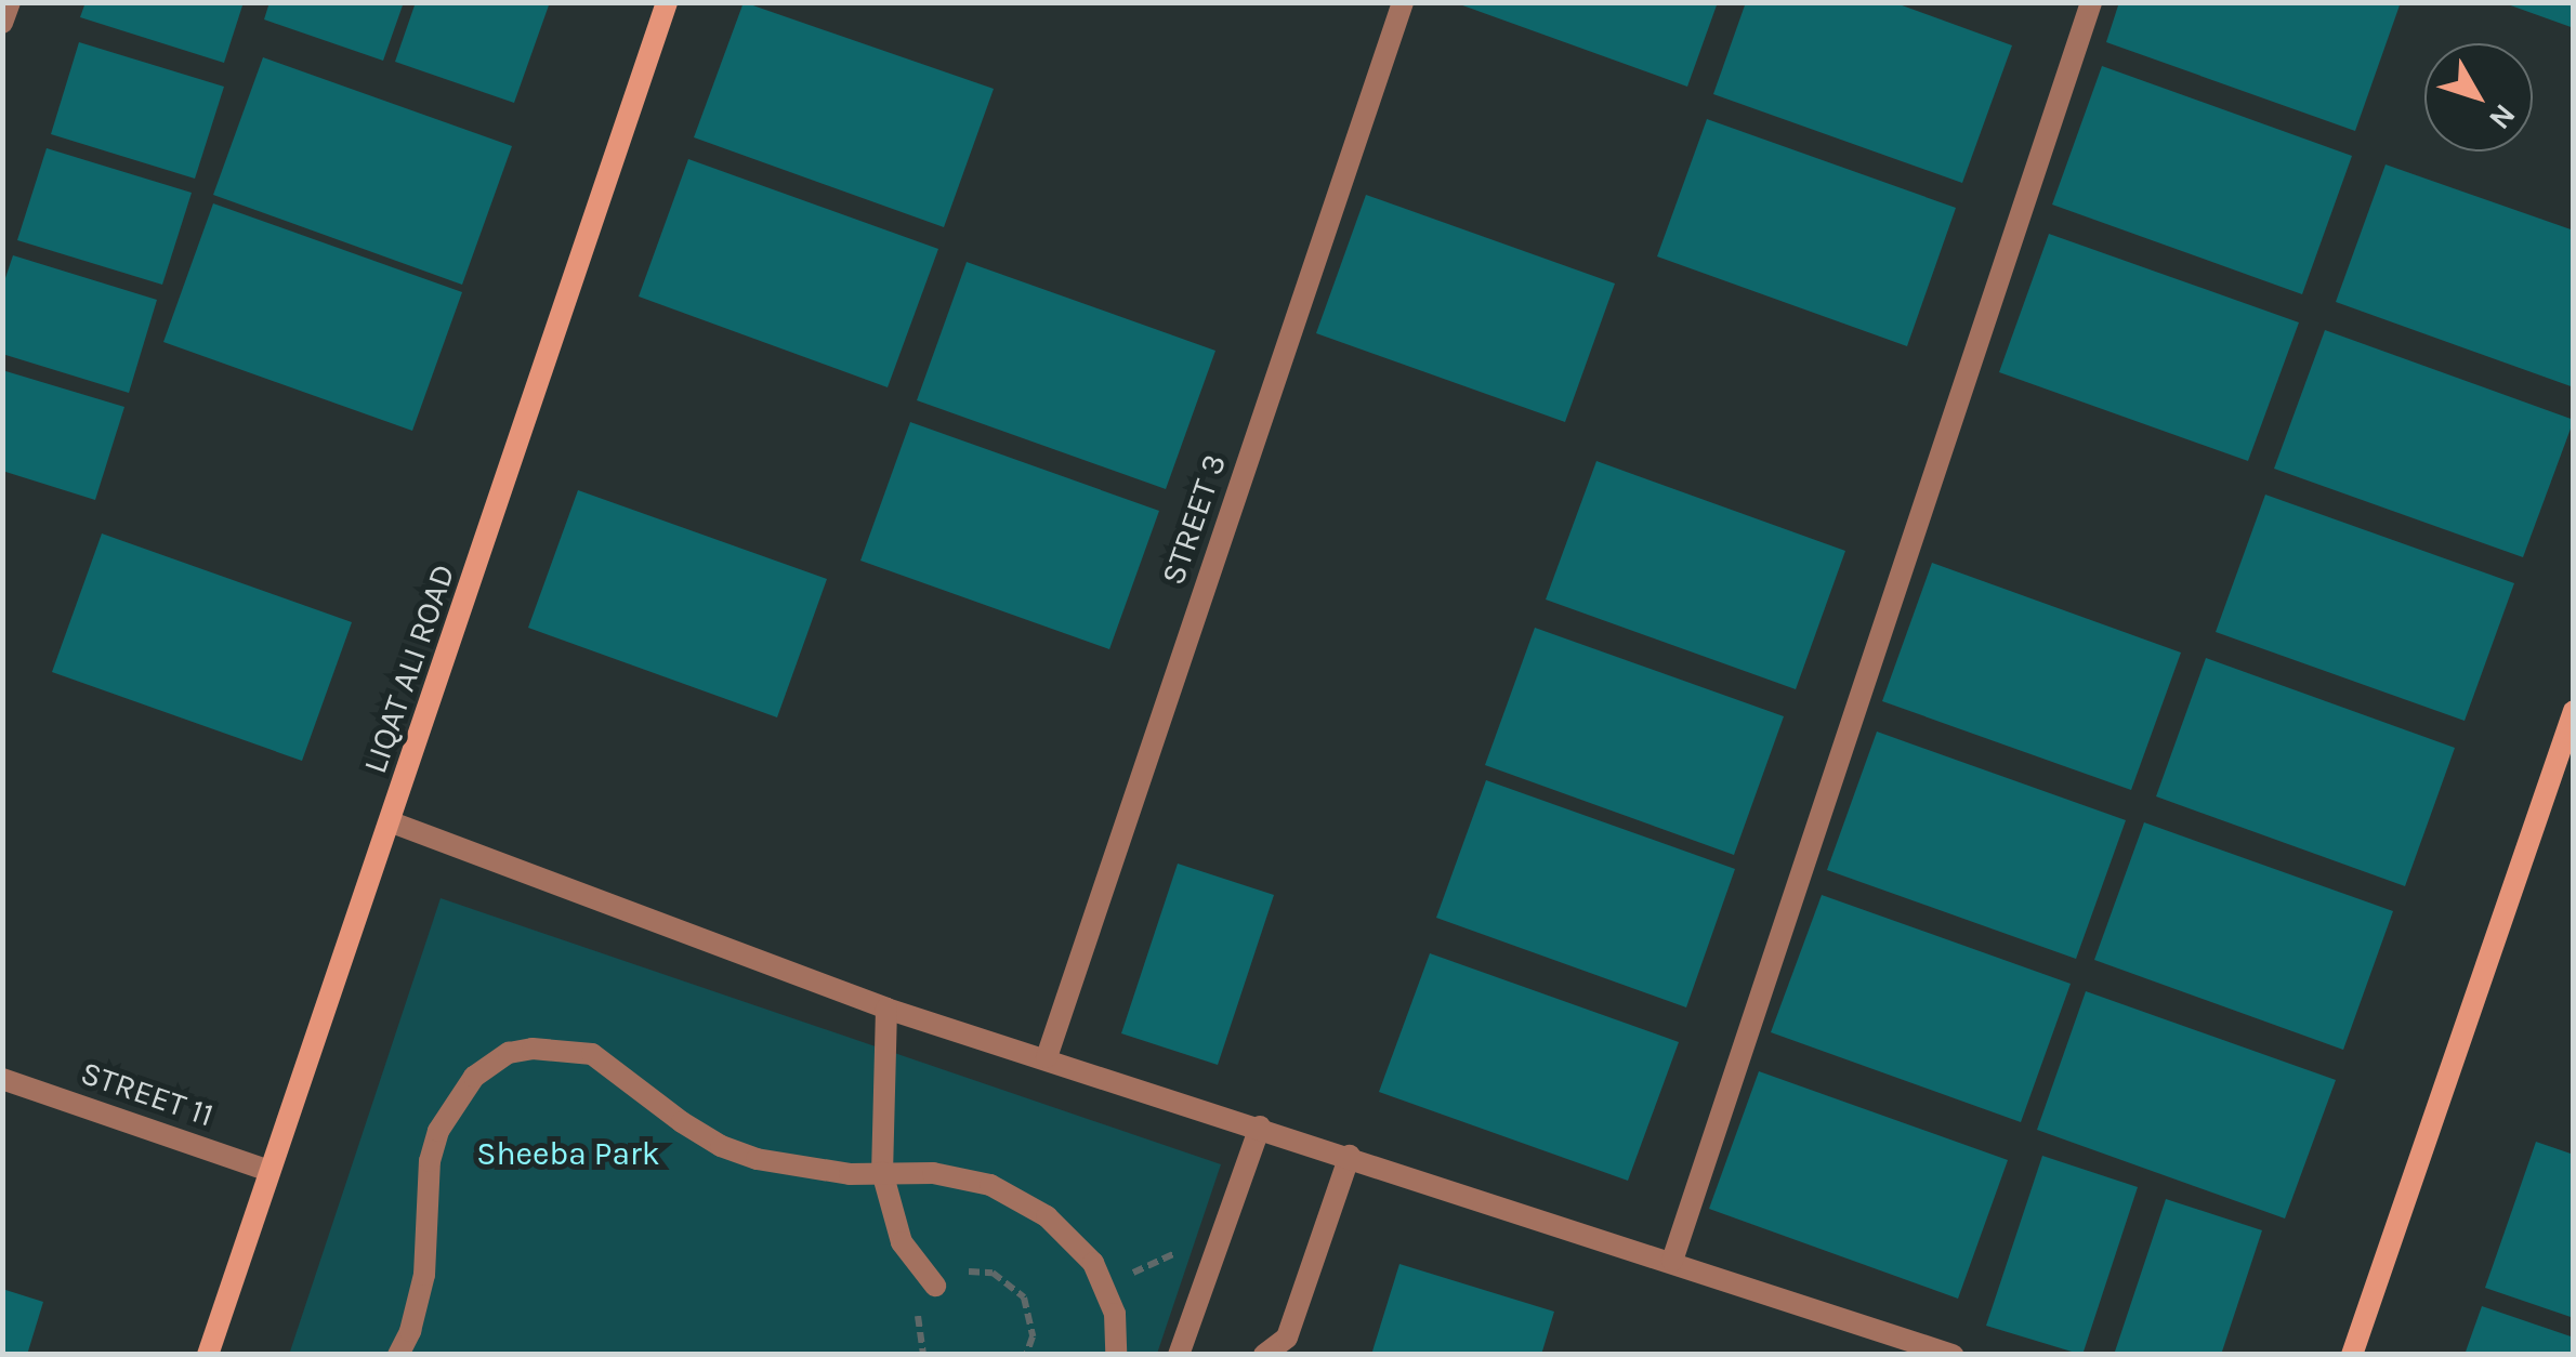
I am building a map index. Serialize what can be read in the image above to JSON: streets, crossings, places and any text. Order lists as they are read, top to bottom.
{
  "streets": {
    "street": ["STREET 3", "LIQAT ALI ROAD", "STREET 11"]
  },
  "crossings": [
    ["LIQAT ALI ROAD", "STREET 11"]
  ],
  "parks": ["Sheeba Park"],
  "north": "bottom right"
}
